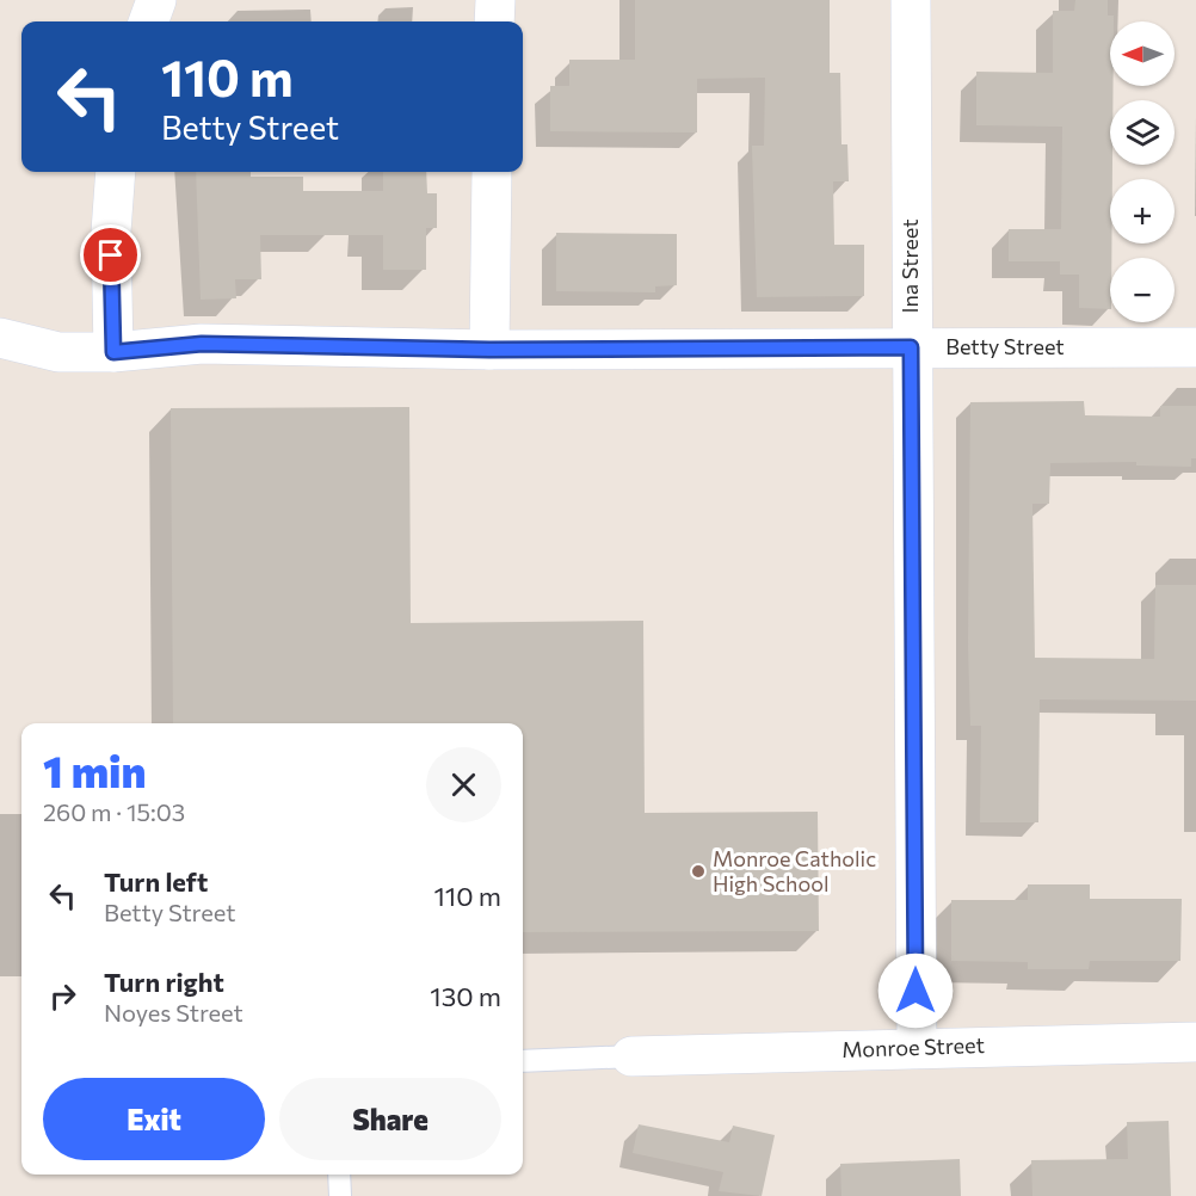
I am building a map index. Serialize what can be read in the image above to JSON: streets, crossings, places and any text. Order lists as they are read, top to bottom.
{
  "streets": {
    "street": ["Ina Street", "Betty Street", "Monroe Street"]
  },
  "crossings": [
    ["Ina Street", "Betty Street"],
    ["Ina Street", "Monroe Street"]
  ],
  "places": ["Monroe Catholic High School"],
  "north": "left",
  "page": {
    "map_buttons": ["+", "−"],
    "turn": ["110 m", "Betty Street"],
    "heading": ["1 min", "260 m · 15:03"],
    "list": [
      {
        "name": "Turn left",
        "note": "Betty Street",
        "value": "110 m"
      },
      {
        "name": "Turn right",
        "note": "Noyes Street",
        "value": "130 m"
      }
    ],
    "buttons": ["Exit", "Share"]
  }
}
